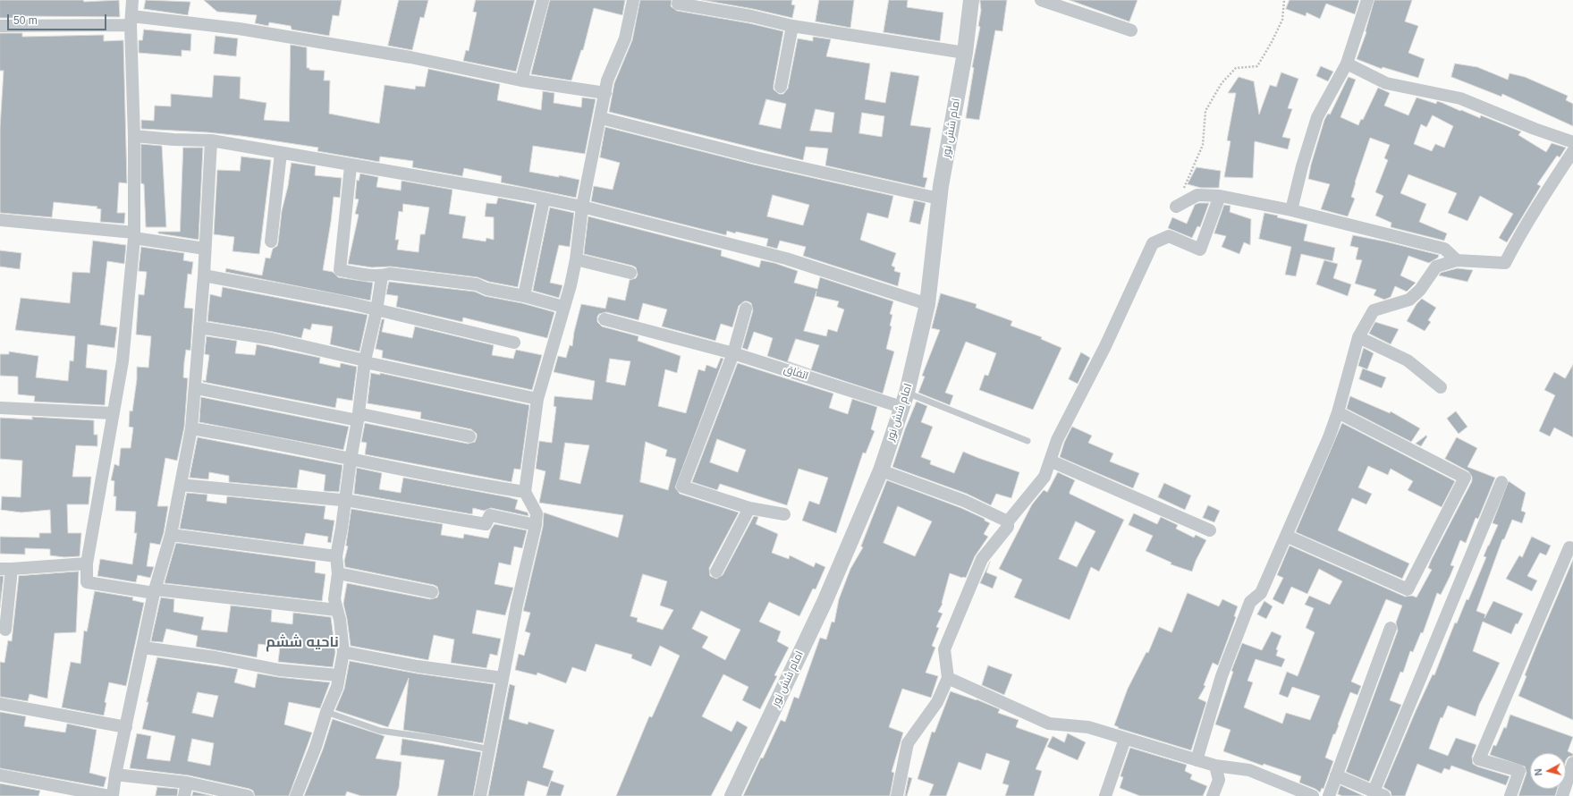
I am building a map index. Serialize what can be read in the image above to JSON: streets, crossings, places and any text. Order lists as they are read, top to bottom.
{
  "streets": {
    "street": ["امام شش نور", "اتفاق"]
  },
  "crossings": [
    ["امام شش نور", "اتفاق"]
  ],
  "districts": ["ناحیه ششم"],
  "scale_bar": "50 m",
  "north": "left"
}
